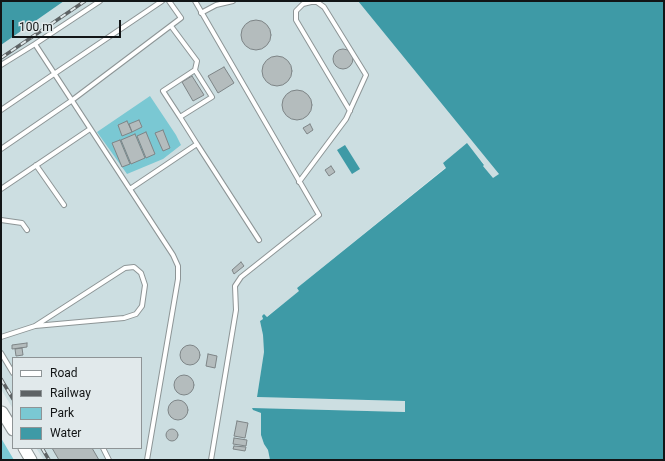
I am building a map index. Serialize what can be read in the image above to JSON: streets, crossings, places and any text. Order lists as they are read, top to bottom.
{
  "legend": [
    "Road",
    "Railway",
    "Park",
    "Water"
  ],
  "scale_bar": "100 m"
}
